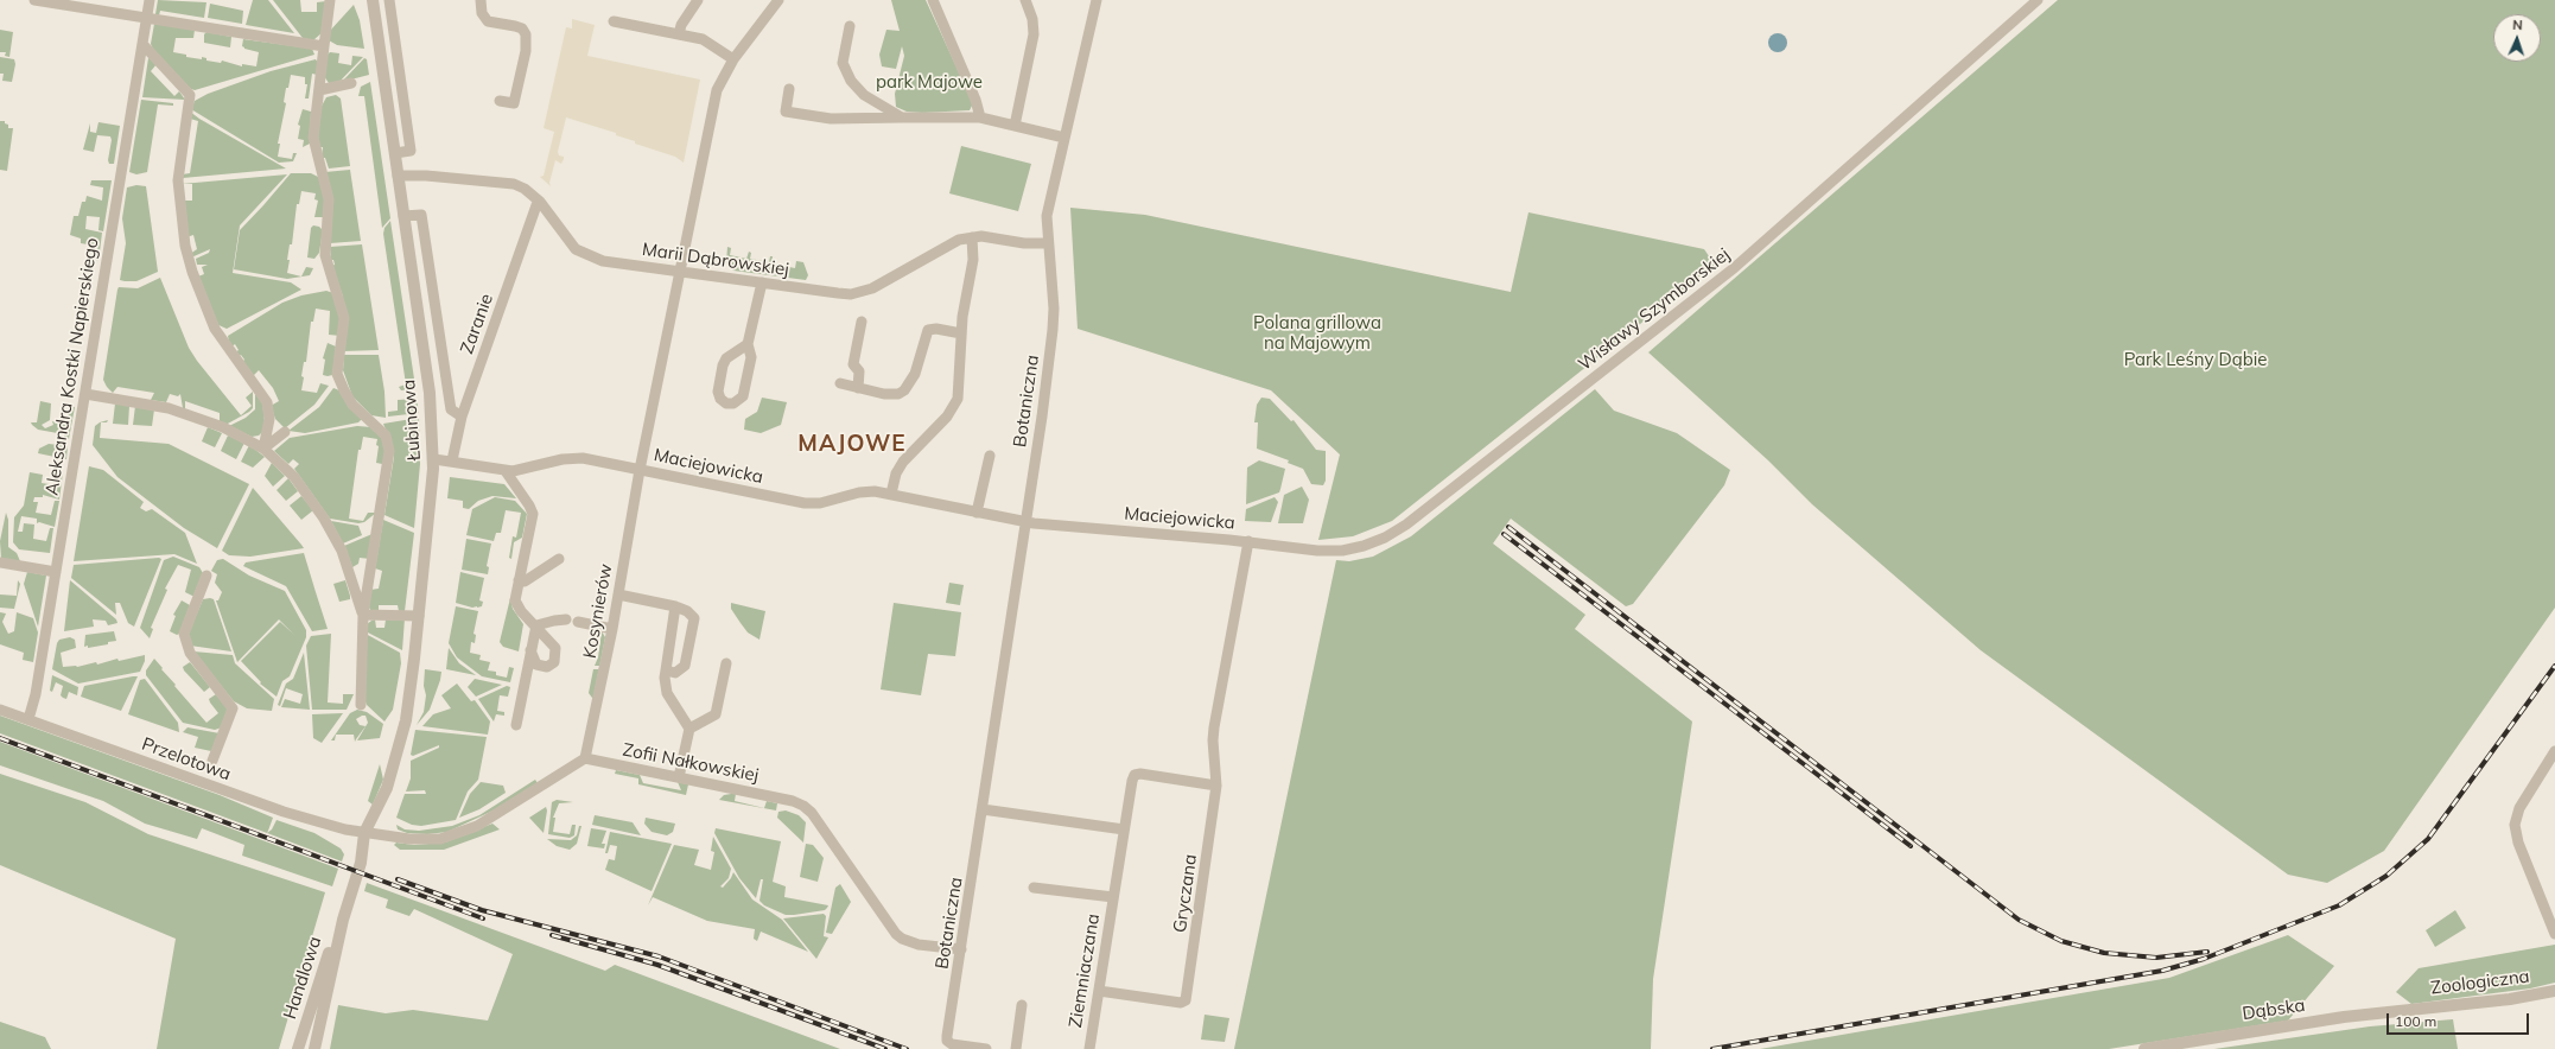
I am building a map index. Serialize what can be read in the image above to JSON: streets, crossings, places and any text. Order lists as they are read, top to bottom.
{
  "streets": {
    "street": [
      "Marii Dąbrowskiej",
      "Wisławy Szymborskiej",
      "Zaranie",
      "Aleksandra Kostki Napierskiego",
      "Botaniczna",
      "Łubinowa",
      "Maciejowicka",
      "Kosynierów",
      "Przelotowa",
      "Zofii Nałkowskiej",
      "Gryczana",
      "Ziemniaczana",
      "Handlowa",
      "Zoologiczna",
      "Dąbska"
    ]
  },
  "crossings": [
    ["Marii Dąbrowskiej", "Zaranie"],
    ["Marii Dąbrowskiej", "Botaniczna"],
    ["Marii Dąbrowskiej", "Łubinowa"],
    ["Marii Dąbrowskiej", "Kosynierów"],
    ["Wisławy Szymborskiej", "Maciejowicka"],
    ["Zaranie", "Maciejowicka"],
    ["Aleksandra Kostki Napierskiego", "Przelotowa"],
    ["Botaniczna", "Maciejowicka"],
    ["Botaniczna", "Zofii Nałkowskiej"],
    ["Łubinowa", "Maciejowicka"],
    ["Łubinowa", "Przelotowa"],
    ["Łubinowa", "Handlowa"],
    ["Maciejowicka", "Kosynierów"],
    ["Maciejowicka", "Gryczana"],
    ["Maciejowicka", "Ziemniaczana"],
    ["Kosynierów", "Zofii Nałkowskiej"],
    ["Przelotowa", "Handlowa"],
    ["Gryczana", "Ziemniaczana"],
    ["Zoologiczna", "Dąbska"]
  ],
  "districts": ["MAJOWE"],
  "parks": ["park Majowe", "Polana grillowa na Majowym", "Park Leśny Dąbie"],
  "scale_bar": "100 m",
  "north": "top"
}
